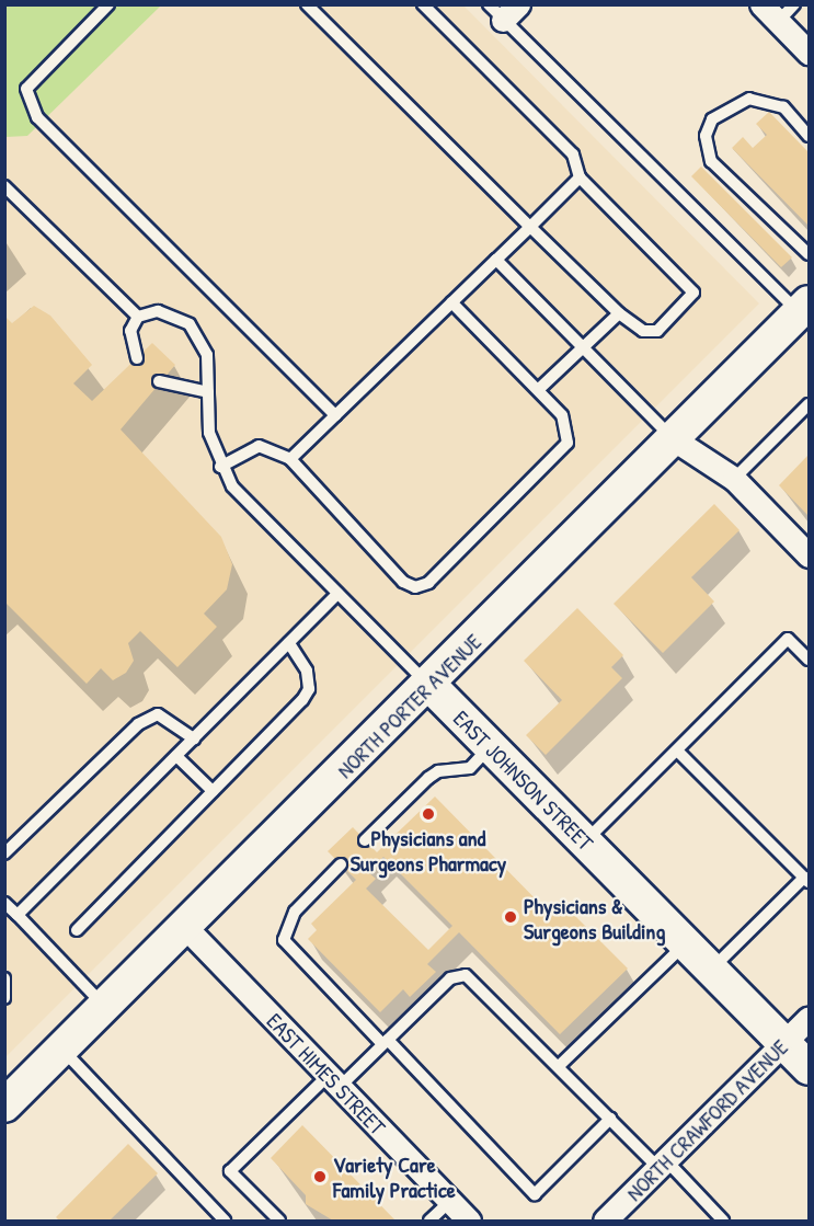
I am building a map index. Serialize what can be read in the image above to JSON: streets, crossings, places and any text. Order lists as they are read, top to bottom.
{
  "streets": {
    "main road": ["NORTH PORTER AVENUE", "EAST JOHNSON STREET"],
    "street": ["EAST HIMES STREET", "NORTH CRAWFORD AVENUE"]
  },
  "crossings": [
    ["NORTH PORTER AVENUE", "EAST JOHNSON STREET"],
    ["NORTH PORTER AVENUE", "EAST HIMES STREET"],
    ["EAST JOHNSON STREET", "NORTH CRAWFORD AVENUE"]
  ],
  "places": ["Physicians and Surgeons Pharmacy", "Physicians & Surgeons Building", "Variety Care Family Practice"]
}
